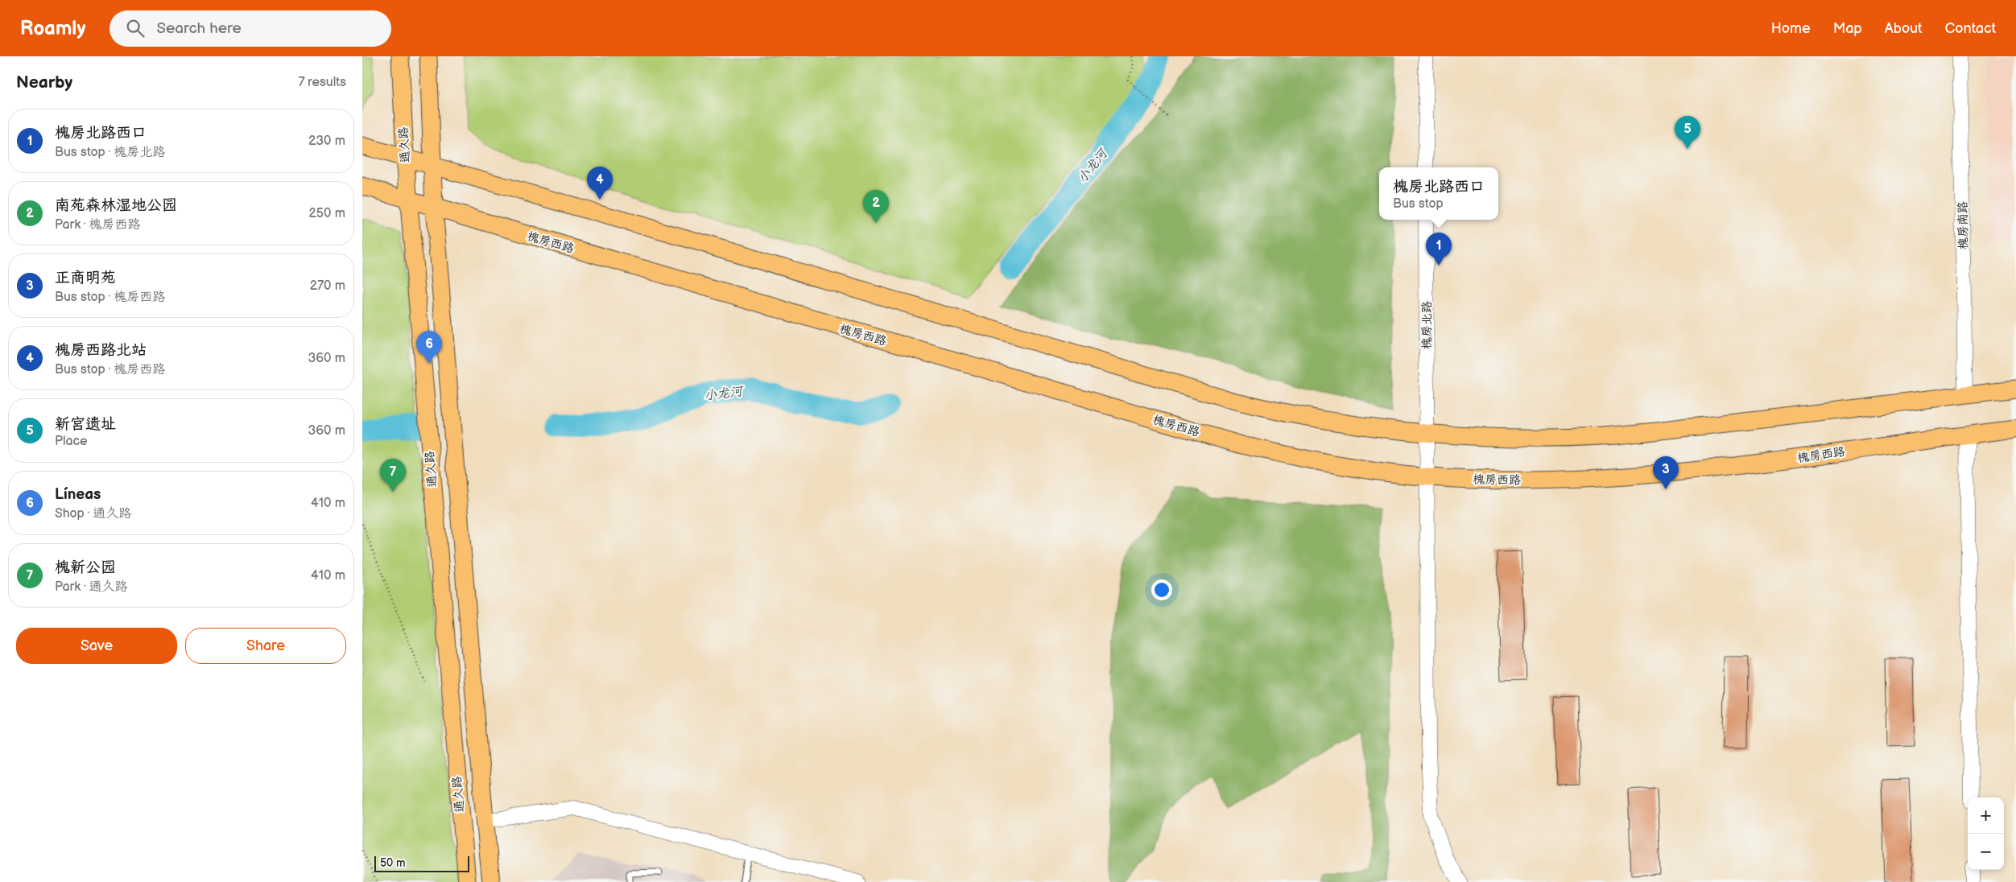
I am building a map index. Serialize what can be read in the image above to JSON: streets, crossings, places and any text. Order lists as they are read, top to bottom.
{
  "streets": {
    "main road": ["通久路", "槐房西路"],
    "street": ["槐房南路", "槐房北路"]
  },
  "crossings": [
    ["通久路", "槐房西路"],
    ["槐房西路", "槐房北路"]
  ],
  "water": ["小龙河"],
  "scale_bar": "50 m",
  "page": {
    "header": "Roamly",
    "search": "Search here",
    "nav": [
      "Home",
      "Map",
      "About",
      "Contact"
    ],
    "heading": ["Nearby", "7 results"],
    "list": [
      {
        "mark": "1",
        "name": "槐房北路西口",
        "note": "Bus stop · 槐房北路",
        "value": "230 m"
      },
      {
        "mark": "2",
        "name": "南苑森林湿地公园",
        "note": "Park · 槐房西路",
        "value": "250 m"
      },
      {
        "mark": "3",
        "name": "正商明苑",
        "note": "Bus stop · 槐房西路",
        "value": "270 m"
      },
      {
        "mark": "4",
        "name": "槐房西路北站",
        "note": "Bus stop · 槐房西路",
        "value": "360 m"
      },
      {
        "mark": "5",
        "name": "新宫遗址",
        "note": "Place",
        "value": "360 m"
      },
      {
        "mark": "6",
        "name": "Líneas",
        "note": "Shop · 通久路",
        "value": "410 m"
      },
      {
        "mark": "7",
        "name": "槐新公园",
        "note": "Park · 通久路",
        "value": "410 m"
      }
    ],
    "pins": [
      "5",
      "4",
      "2",
      "1",
      "6",
      "3",
      "7"
    ],
    "popup": ["槐房北路西口", "Bus stop"],
    "buttons": ["Save", "Share"],
    "map_buttons": ["+", "−"],
    "scale": "50 m"
  }
}
